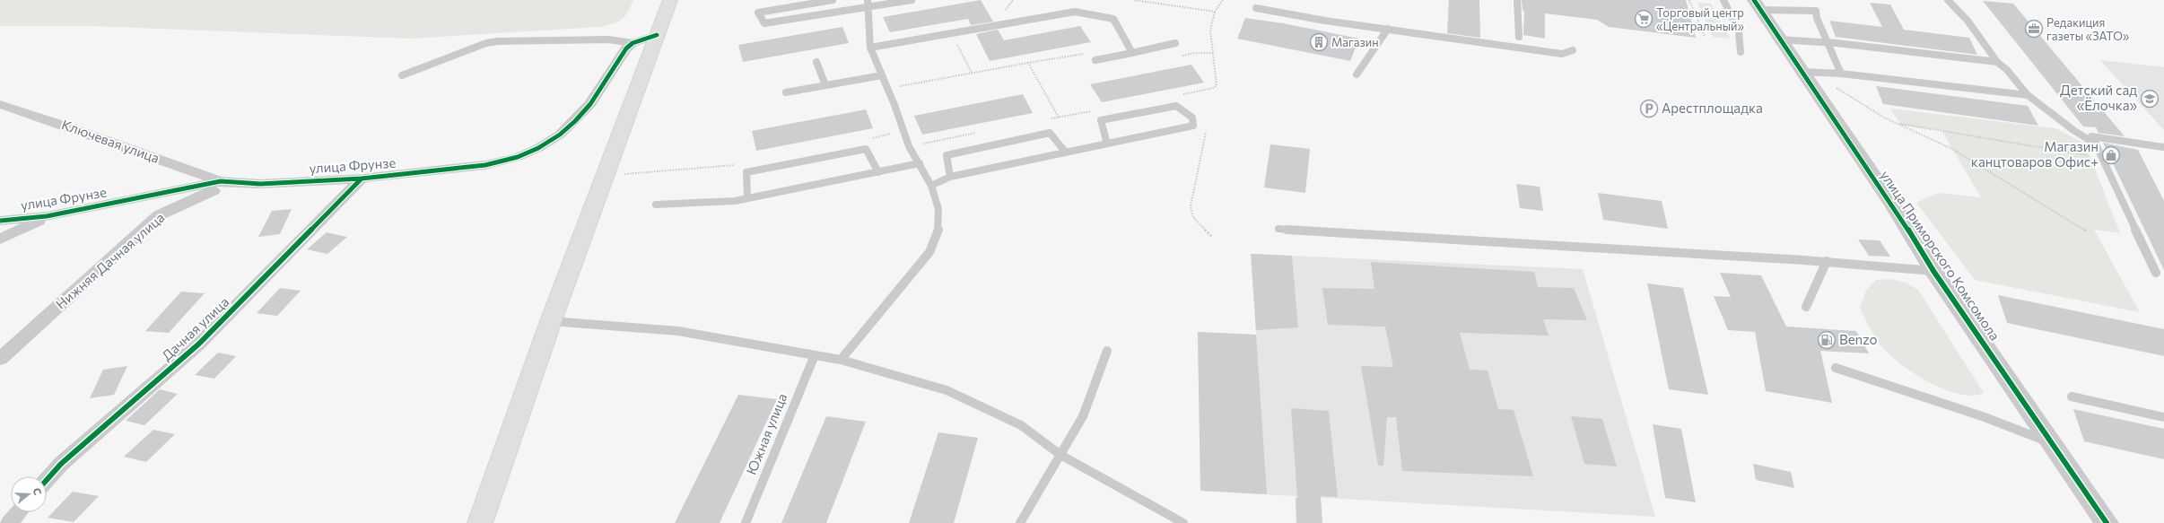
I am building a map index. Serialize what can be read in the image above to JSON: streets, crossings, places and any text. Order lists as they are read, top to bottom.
{
  "streets": {
    "street": [
      "Ключевая улица",
      "улица Фрунзе",
      "улица Приморского Комсомола",
      "Нижняя Дачная улица",
      "Дачная улица"
    ],
    "lane": ["Южная улица"]
  },
  "crossings": [
    ["Ключевая улица", "улица Фрунзе"],
    ["Ключевая улица", "Нижняя Дачная улица"],
    ["улица Фрунзе", "Нижняя Дачная улица"],
    ["улица Фрунзе", "Дачная улица"]
  ],
  "places": {
    "supermarket": ["Торговый центр «Центральный»"],
    "office": ["Редакиция газеты «ЗАТО»"],
    "building": ["Магазин"],
    "school or university": ["Детский сад «Ёлочка»"],
    "parking": ["Арестплощадка"],
    "shop": ["Магазин канцтоваров Офис+"],
    "fuel station": ["Benzo"]
  },
  "north": "right"
}
